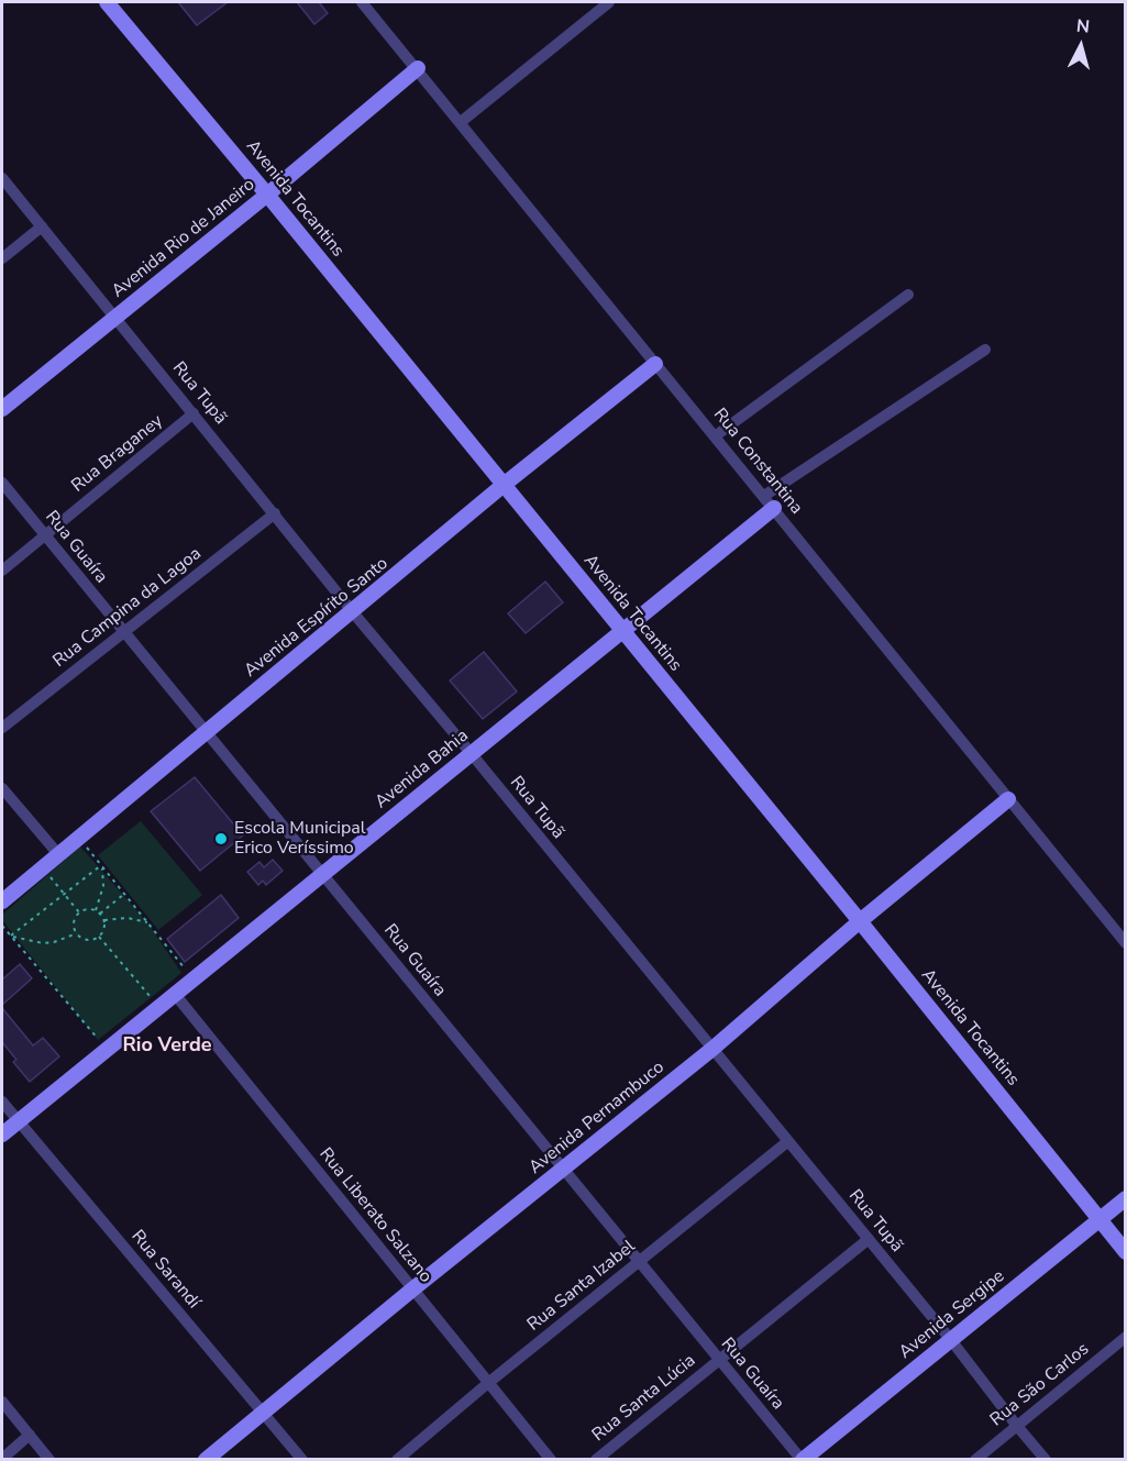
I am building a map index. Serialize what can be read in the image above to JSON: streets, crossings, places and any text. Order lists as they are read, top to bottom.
{
  "streets": {
    "street": [
      "Avenida Tocantins",
      "Avenida Rio de Janeiro",
      "Rua Tupã",
      "Rua Braganey",
      "Rua Constantina",
      "Rua Guaíra",
      "Rua Campina da Lagoa",
      "Avenida Espírito Santo",
      "Avenida Bahia",
      "Avenida Pernambuco",
      "Rua Liberato Salzano",
      "Rua Sarandí",
      "Rua Santa Izabel",
      "Avenida Sergipe",
      "Rua São Carlos",
      "Rua Santa Lúcia"
    ]
  },
  "crossings": [
    ["Avenida Tocantins", "Avenida Rio de Janeiro"],
    ["Avenida Tocantins", "Avenida Espírito Santo"],
    ["Avenida Tocantins", "Avenida Bahia"],
    ["Avenida Tocantins", "Avenida Pernambuco"],
    ["Avenida Tocantins", "Avenida Sergipe"],
    ["Avenida Rio de Janeiro", "Rua Tupã"],
    ["Avenida Rio de Janeiro", "Rua Constantina"],
    ["Rua Tupã", "Rua Braganey"],
    ["Rua Tupã", "Rua Campina da Lagoa"],
    ["Rua Tupã", "Avenida Espírito Santo"],
    ["Rua Tupã", "Avenida Bahia"],
    ["Rua Tupã", "Avenida Pernambuco"],
    ["Rua Tupã", "Rua Santa Izabel"],
    ["Rua Tupã", "Avenida Sergipe"],
    ["Rua Tupã", "Rua São Carlos"],
    ["Rua Tupã", "Rua Santa Lúcia"],
    ["Rua Braganey", "Rua Guaíra"],
    ["Rua Constantina", "Avenida Espírito Santo"],
    ["Rua Constantina", "Avenida Bahia"],
    ["Rua Constantina", "Avenida Pernambuco"],
    ["Rua Guaíra", "Rua Campina da Lagoa"],
    ["Rua Guaíra", "Avenida Espírito Santo"],
    ["Rua Guaíra", "Avenida Bahia"],
    ["Rua Guaíra", "Avenida Pernambuco"],
    ["Rua Guaíra", "Rua Santa Izabel"],
    ["Rua Guaíra", "Avenida Sergipe"],
    ["Rua Guaíra", "Rua Santa Lúcia"],
    ["Avenida Bahia", "Rua Liberato Salzano"],
    ["Avenida Bahia", "Rua Sarandí"],
    ["Avenida Pernambuco", "Rua Liberato Salzano"],
    ["Avenida Pernambuco", "Rua Sarandí"],
    ["Rua Liberato Salzano", "Rua Santa Izabel"]
  ],
  "districts": ["Rio Verde"],
  "places": ["Escola Municipal Erico Veríssimo"],
  "north": "top"
}
